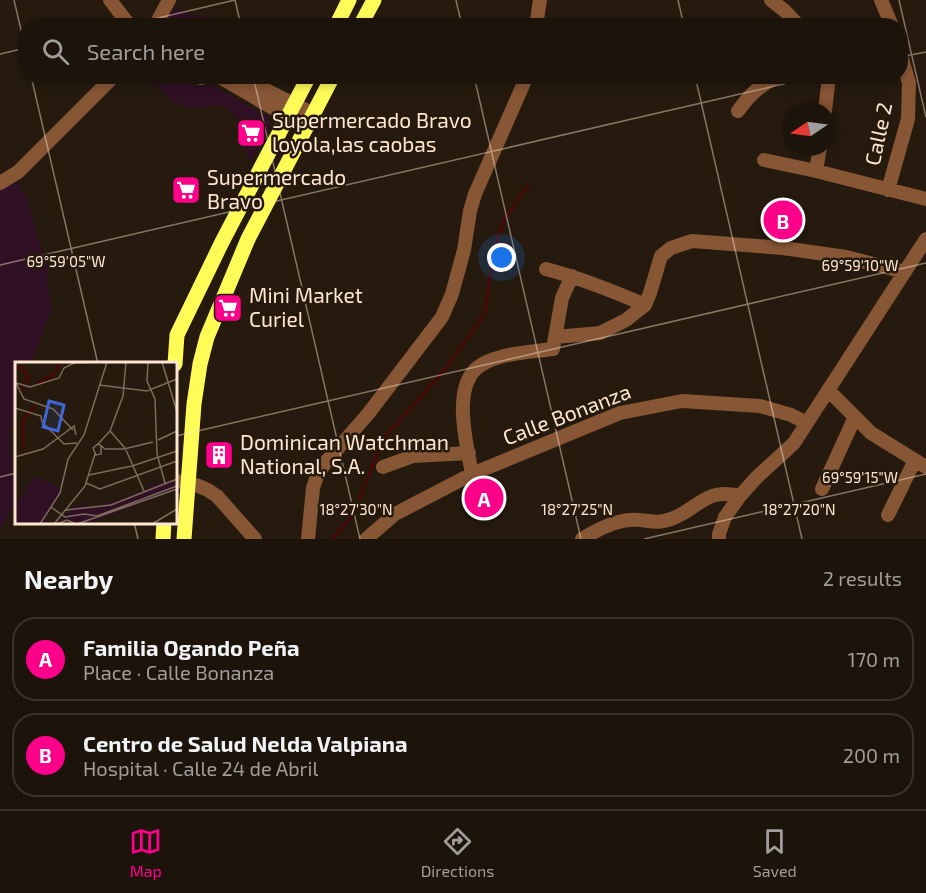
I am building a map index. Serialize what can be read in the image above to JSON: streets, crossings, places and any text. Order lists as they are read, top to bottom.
{
  "streets": {
    "street": ["Calle 2", "Calle Bonanza"]
  },
  "places": {
    "supermarket": ["Supermercado Bravo loyola,las caobas", "Supermercado Bravo", "Mini Market Curiel"],
    "building": ["Dominican Watchman National, S.A."]
  },
  "north": "left",
  "page": {
    "search": "Search here",
    "pins": ["B", "A"],
    "heading": ["Nearby", "2 results"],
    "list": [
      {
        "mark": "A",
        "name": "Familia Ogando Peña",
        "note": "Place · Calle Bonanza",
        "value": "170 m"
      },
      {
        "mark": "B",
        "name": "Centro de Salud Nelda Valpiana",
        "note": "Hospital · Calle 24 de Abril",
        "value": "200 m"
      }
    ],
    "nav": ["Map", "Directions", "Saved"]
  },
  "coordinates": [
    "69°59'05\"W",
    "69°59'10\"W",
    "69°59'15\"W",
    "18°27'30\"N",
    "18°27'25\"N",
    "18°27'20\"N"
  ]
}
